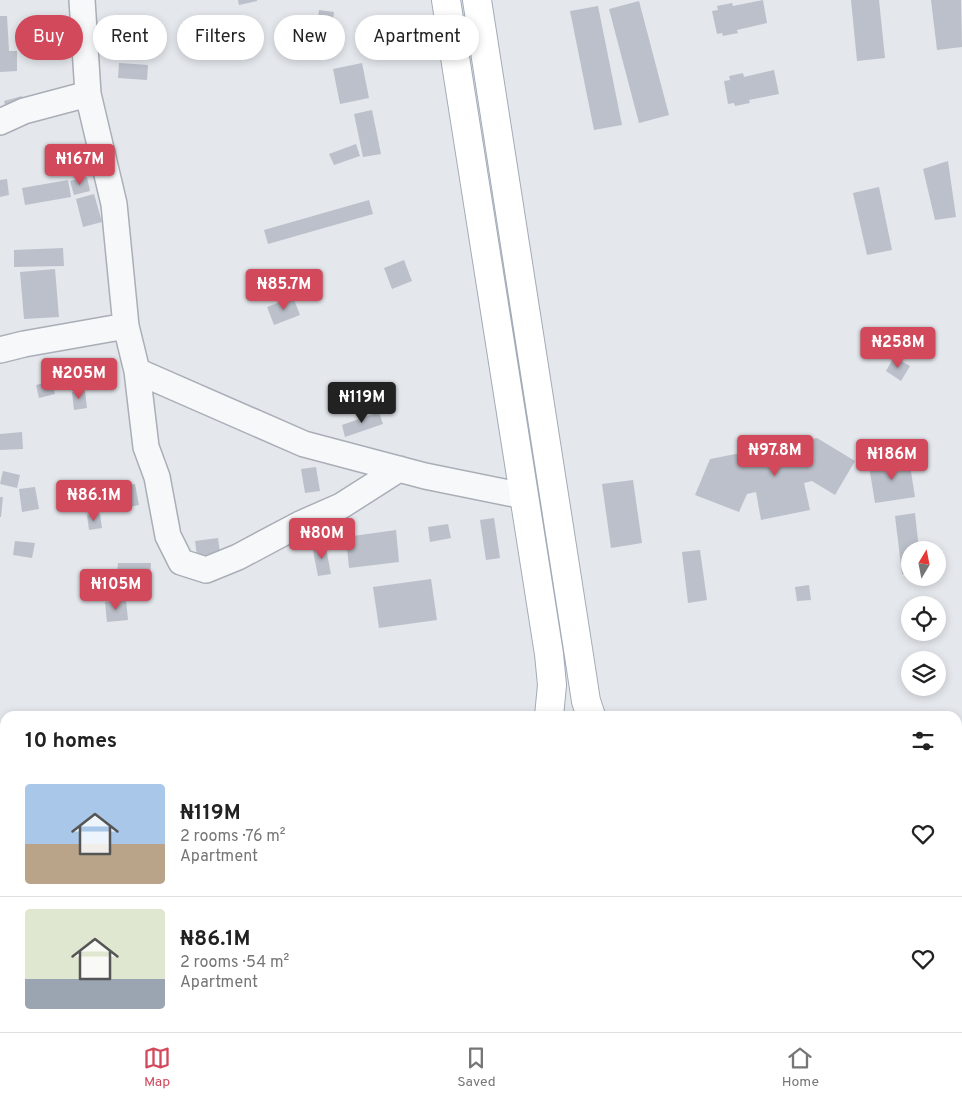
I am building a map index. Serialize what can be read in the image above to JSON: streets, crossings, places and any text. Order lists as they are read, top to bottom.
{
  "north": "top",
  "page": {
    "chip": [
      "Buy",
      "Rent",
      "Filters",
      "New",
      "Apartment"
    ],
    "price": [
      "₦167M",
      "₦85.7M",
      "₦258M",
      "₦205M",
      "₦119M",
      "₦97.8M",
      "₦186M",
      "₦86.1M",
      "₦80M",
      "₦105M"
    ],
    "heading": "10 homes",
    "list": [
      {
        "name": "₦119M",
        "note": "2 rooms · 76 m² · Apartment"
      },
      {
        "name": "₦86.1M",
        "note": "2 rooms · 54 m² · Apartment"
      }
    ],
    "tabs": ["Map", "Saved", "Home"]
  }
}
